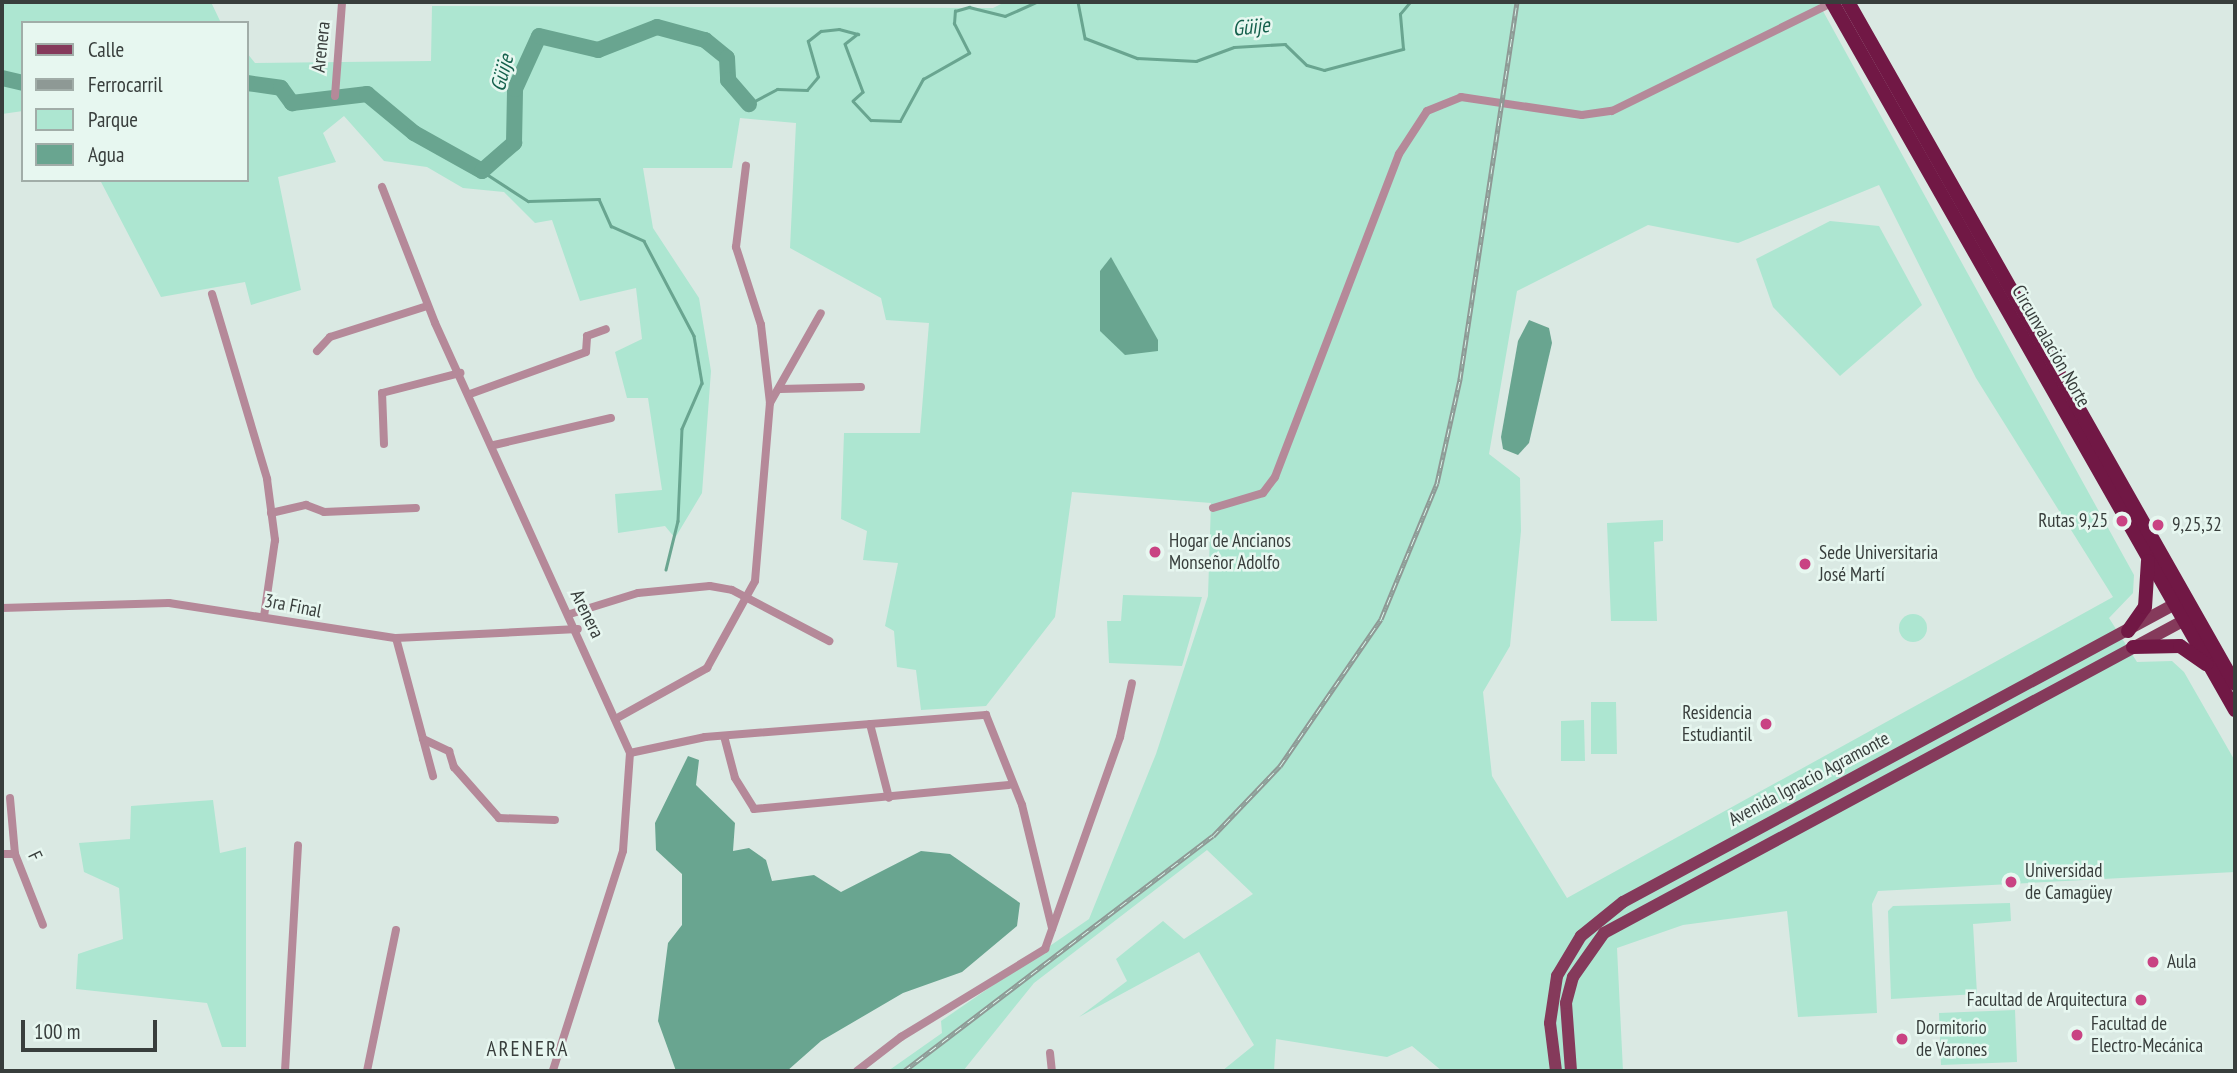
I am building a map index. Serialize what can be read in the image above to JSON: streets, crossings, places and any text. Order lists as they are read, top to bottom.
{
  "streets": {
    "highway": ["Circunvalación Norte"],
    "main road": ["Avenida Ignacio Agramonte"],
    "street": ["Arenera", "3ra Final", "F"]
  },
  "crossings": [
    ["Arenera", "3ra Final"],
    ["Circunvalación Norte", "Avenida Ignacio Agramonte"]
  ],
  "districts": ["ARENERA"],
  "water": ["Güije"],
  "places": [
    "Rutas 9,25",
    "9,25,32",
    "Hogar de Ancianos Monseñor Adolfo",
    "Sede Universitaria José Martí",
    "Residencia Estudiantil",
    "Universidad de Camagüey",
    "Aula",
    "Facultad de Arquitectura",
    "Facultad de Electro-Mecánica",
    "Dormitorio de Varones"
  ],
  "legend": [
    "Calle",
    "Ferrocarril",
    "Parque",
    "Agua"
  ],
  "scale_bar": "100 m"
}
